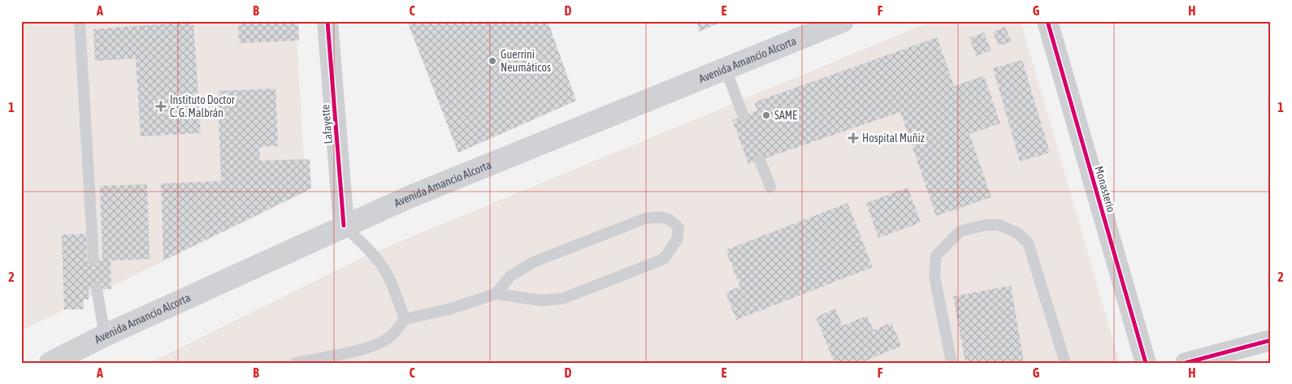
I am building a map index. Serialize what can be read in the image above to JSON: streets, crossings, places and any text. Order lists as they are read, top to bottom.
{
  "streets": {
    "main road": ["Avenida Amancio Alcorta"],
    "street": ["Lafayette", "Monasterio"]
  },
  "crossings": [
    ["Avenida Amancio Alcorta", "Lafayette"]
  ],
  "places": {
    "other": ["Guerrini Neumáticos", "SAME"],
    "health": ["Instituto Doctor C. G. Malbrán", "Hospital Muñiz"]
  },
  "grid": {
    "columns": [
      "A",
      "B",
      "C",
      "D",
      "E",
      "F",
      "G",
      "H"
    ],
    "rows": ["1", "2"]
  }
}
